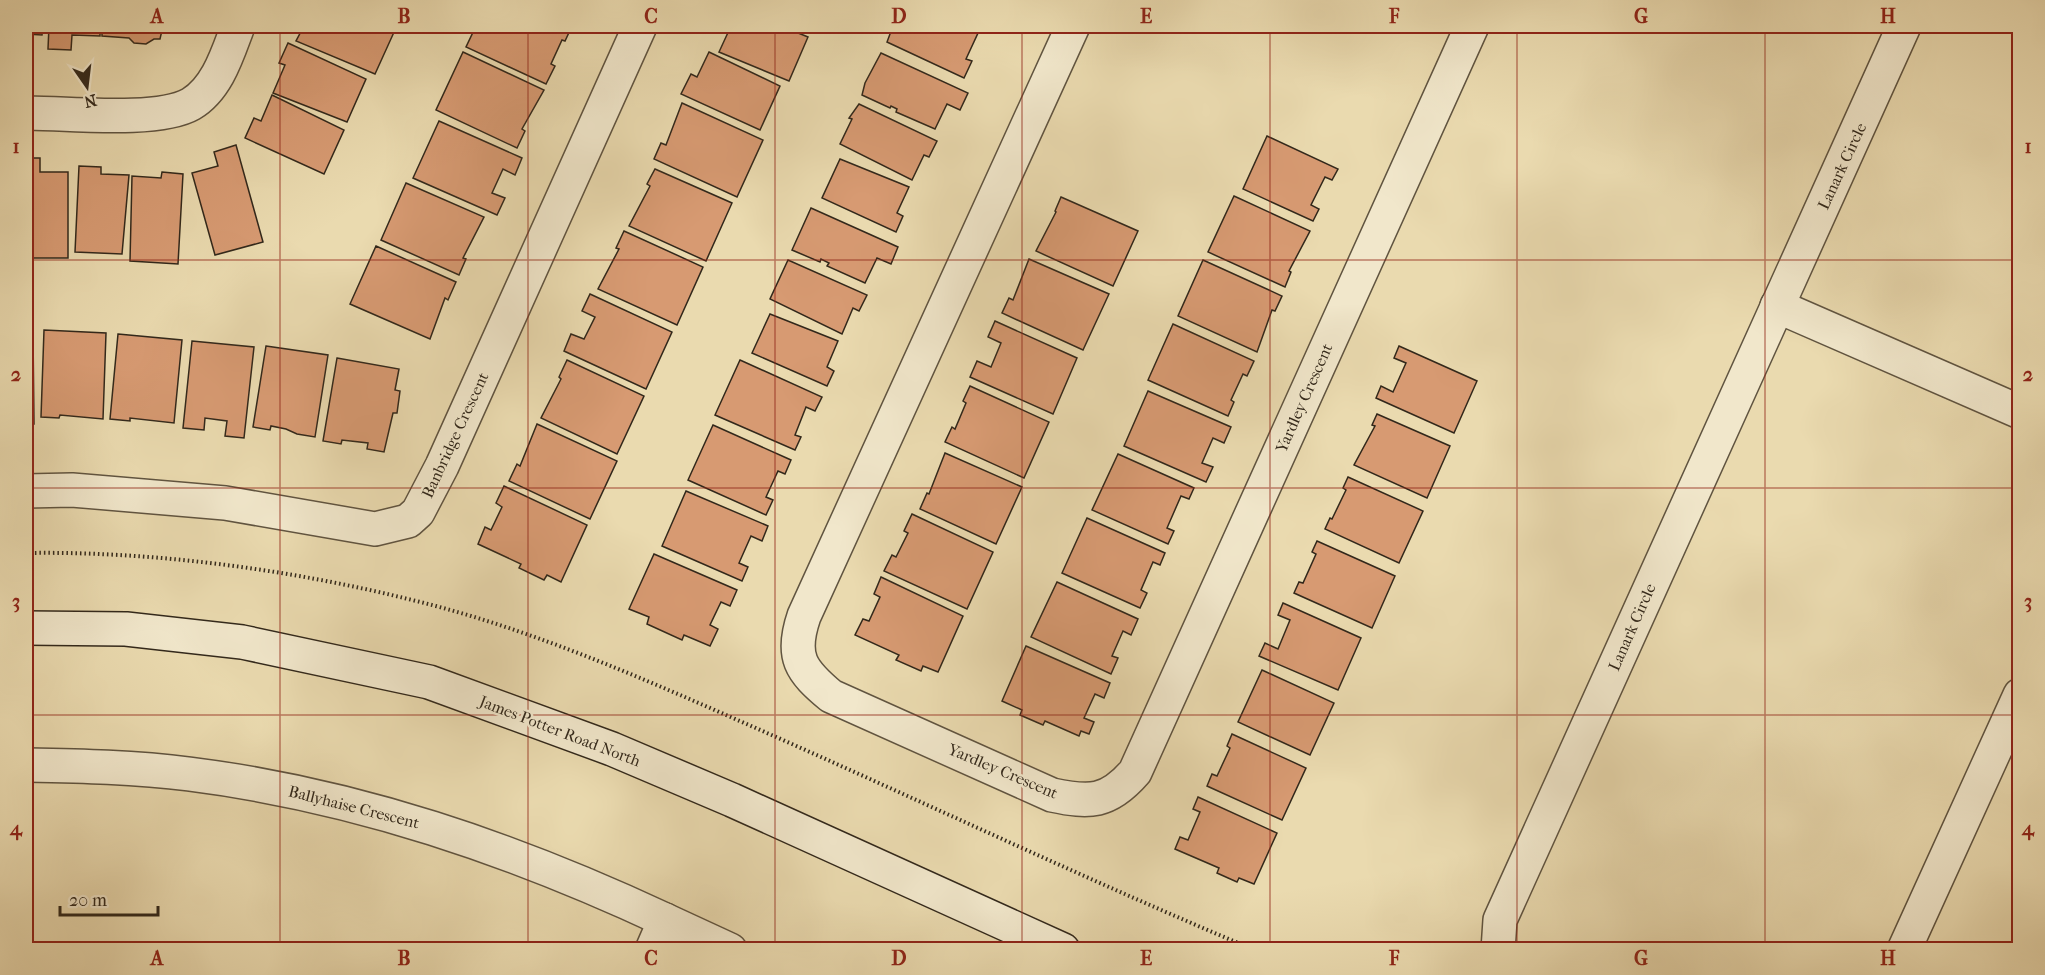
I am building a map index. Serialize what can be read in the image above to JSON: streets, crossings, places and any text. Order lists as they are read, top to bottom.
{
  "streets": {
    "street": [
      "Lanark Circle",
      "Yardley Crescent",
      "Banbridge Crescent",
      "James Potter Road North",
      "Ballyhaise Crescent"
    ]
  },
  "scale_bar": "20 m",
  "north": "bottom",
  "grid": {
    "columns": [
      "A",
      "B",
      "C",
      "D",
      "E",
      "F",
      "G",
      "H"
    ],
    "rows": [
      "1",
      "2",
      "3",
      "4"
    ]
  }
}
